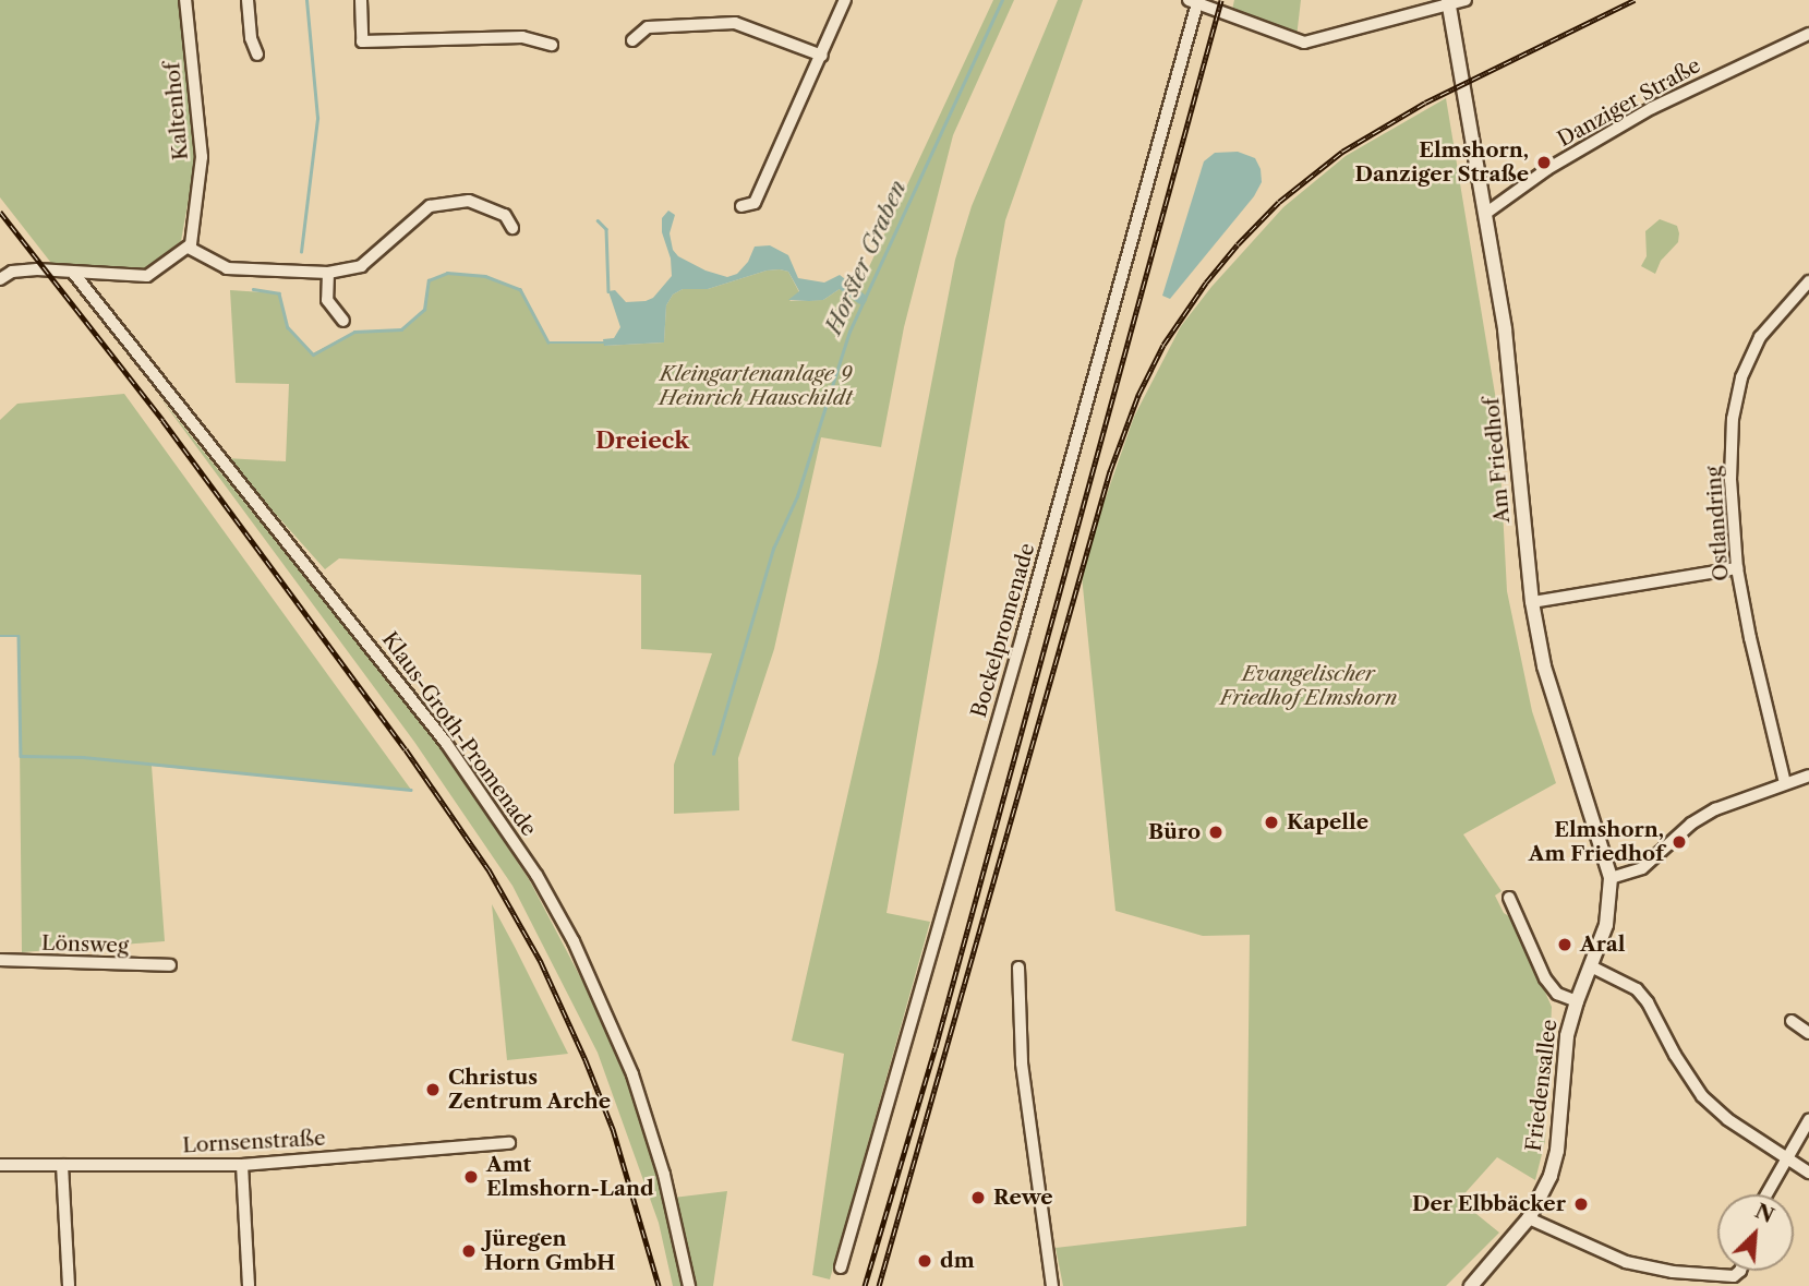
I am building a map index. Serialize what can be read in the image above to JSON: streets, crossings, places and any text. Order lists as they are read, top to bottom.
{
  "streets": {
    "street": [
      "Danziger Straße",
      "Kaltenhof",
      "Am Friedhof",
      "Ostlandring",
      "Bockelpromenade",
      "Klaus-Groth-Promenade",
      "Lönsweg",
      "Friedensallee",
      "Lornsenstraße"
    ]
  },
  "crossings": [
    ["Danziger Straße", "Am Friedhof"],
    ["Am Friedhof", "Friedensallee"]
  ],
  "districts": ["Dreieck"],
  "water": ["Horster Graben"],
  "parks": ["Kleingartenanlage 9 Heinrich Hauschildt", "Evangelischer Friedhof Elmshorn"],
  "places": [
    "Elmshorn, Danziger Straße",
    "Kapelle",
    "Büro",
    "Elmshorn, Am Friedhof",
    "Aral",
    "Christus Zentrum Arche",
    "Amt Elmshorn-Land",
    "Rewe",
    "Der Elbbäcker",
    "Jüregen Horn GmbH",
    "dm"
  ],
  "north": "top right"
}
